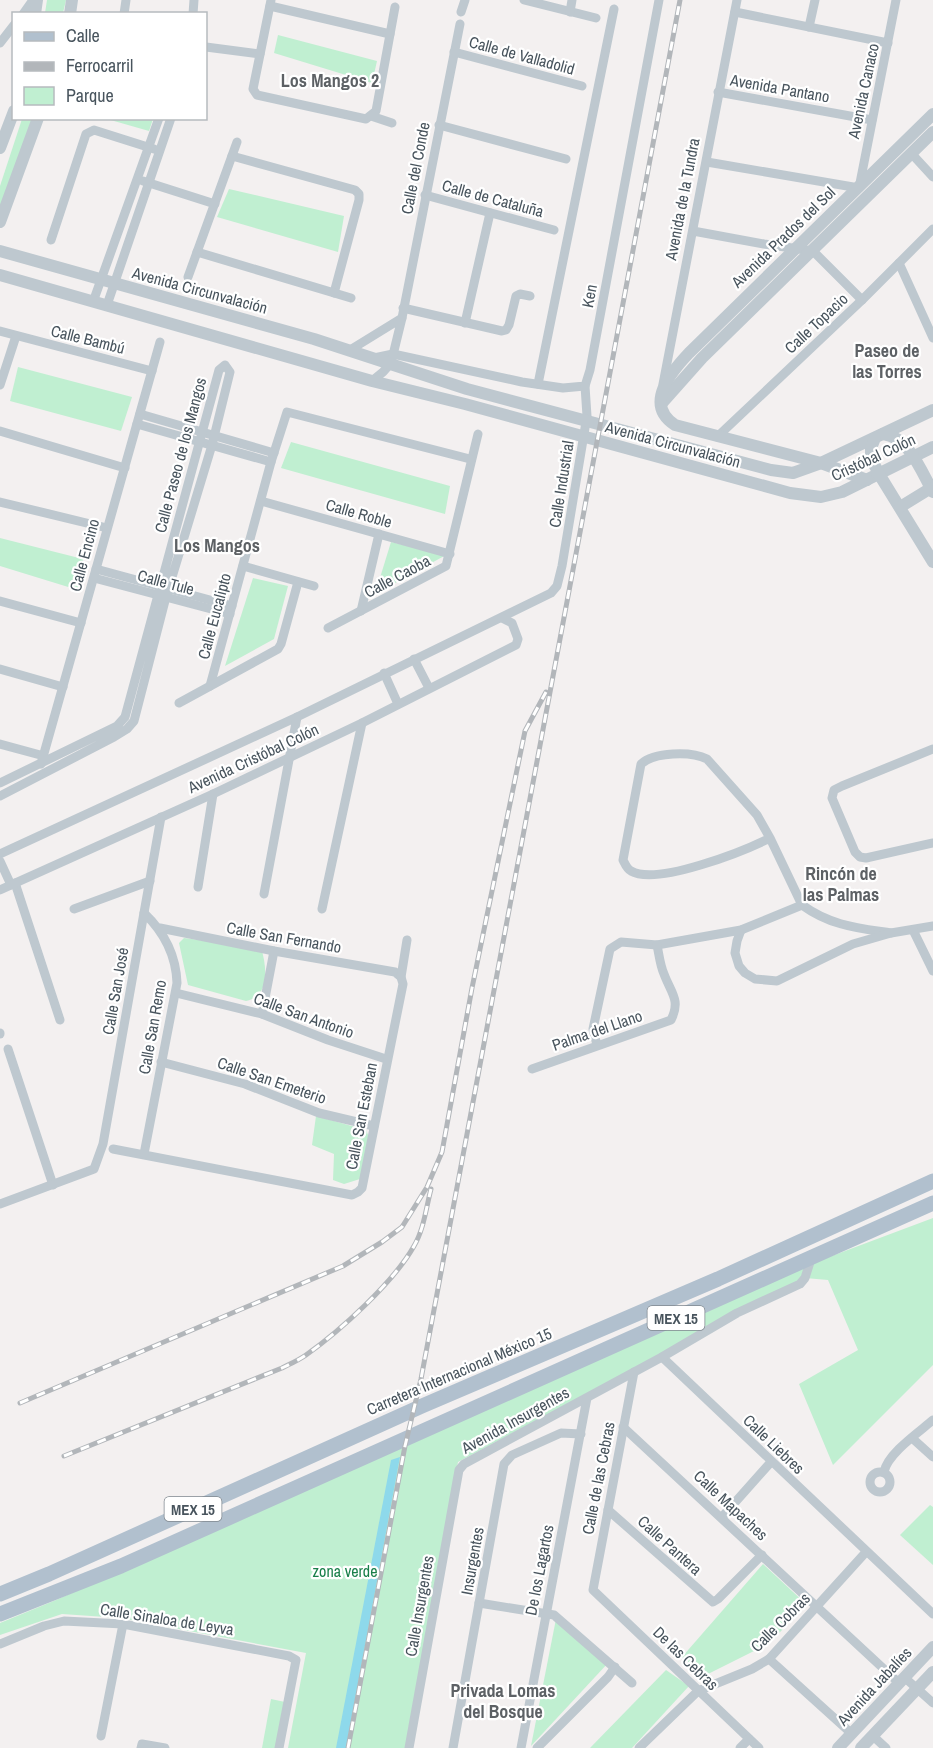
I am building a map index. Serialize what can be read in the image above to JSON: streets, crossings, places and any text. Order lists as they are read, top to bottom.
{
  "streets": {
    "main road": ["MEX 15", "Carretera Internacional México 15"],
    "street": [
      "Calle de Valladolid",
      "Avenida Pantano",
      "Avenida Canaco",
      "Calle del Conde",
      "Calle de Cataluña",
      "Avenida de la Tundra",
      "Avenida Prados del Sol",
      "Avenida Circunvalación",
      "Ken",
      "Calle Topacio",
      "Calle Bambú",
      "Calle Paseo de los Mangos",
      "Cristóbal Colón",
      "Calle Industrial",
      "Calle Roble",
      "Calle Encino",
      "Calle Caoba",
      "Calle Tule",
      "Calle Eucalipto",
      "Avenida Cristóbal Colón",
      "Calle San Fernando",
      "Calle San José",
      "Calle San Antonio",
      "Calle San Remo",
      "Palma del Llano",
      "Calle San Emeterio",
      "Calle San Esteban",
      "Avenida Insurgentes",
      "Calle Liebres",
      "Calle de las Cebras",
      "Calle Mapaches",
      "Calle Pantera",
      "Insurgentes",
      "De los Lagartos",
      "Calle Insurgentes",
      "Calle Sinaloa de Leyva",
      "Calle Cobras",
      "De las Cebras",
      "Avenida Jabalíes"
    ]
  },
  "crossings": [
    ["Calle de Valladolid", "Calle del Conde"],
    ["Avenida Pantano", "Avenida Canaco"],
    ["Avenida Pantano", "Avenida de la Tundra"],
    ["Avenida Canaco", "Avenida Prados del Sol"],
    ["Calle del Conde", "Calle de Cataluña"],
    ["Avenida de la Tundra", "Avenida Prados del Sol"],
    ["Avenida Circunvalación", "Cristóbal Colón"],
    ["Ken", "Calle Industrial"],
    ["Calle Bambú", "Calle Encino"],
    ["Calle Paseo de los Mangos", "Calle Encino"],
    ["Calle Paseo de los Mangos", "Calle Tule"],
    ["Calle Industrial", "Avenida Cristóbal Colón"],
    ["Calle Roble", "Calle Caoba"],
    ["Calle Roble", "Calle Eucalipto"],
    ["Calle Encino", "Calle Tule"],
    ["Calle Caoba", "Calle Eucalipto"],
    ["Calle Tule", "Calle Eucalipto"],
    ["Avenida Cristóbal Colón", "Calle San José"],
    ["Calle San Fernando", "Calle San Remo"],
    ["Calle San Fernando", "Calle San Esteban"],
    ["Calle San José", "Calle San Remo"],
    ["Calle San Antonio", "Calle San Remo"],
    ["Calle San Antonio", "Calle San Esteban"],
    ["Calle San Remo", "Calle San Emeterio"],
    ["Calle San Remo", "Calle San Esteban"],
    ["Calle San Emeterio", "Calle San Esteban"],
    ["Avenida Insurgentes", "De los Lagartos"],
    ["Avenida Insurgentes", "Calle Insurgentes"],
    ["Calle Liebres", "Calle Cobras"],
    ["Calle de las Cebras", "Calle Mapaches"],
    ["Calle de las Cebras", "Calle Pantera"],
    ["Calle de las Cebras", "De las Cebras"],
    ["Calle Mapaches", "Calle Pantera"],
    ["Calle Mapaches", "Calle Cobras"],
    ["Calle Mapaches", "Avenida Jabalíes"],
    ["Insurgentes", "De los Lagartos"],
    ["Calle Cobras", "De las Cebras"]
  ],
  "districts": [
    "Los Mangos 2",
    "Paseo de las Torres",
    "Los Mangos",
    "Rincón de las Palmas",
    "Privada Lomas del Bosque"
  ],
  "parks": ["zona verde"],
  "legend": ["Calle", "Ferrocarril", "Parque"]
}
